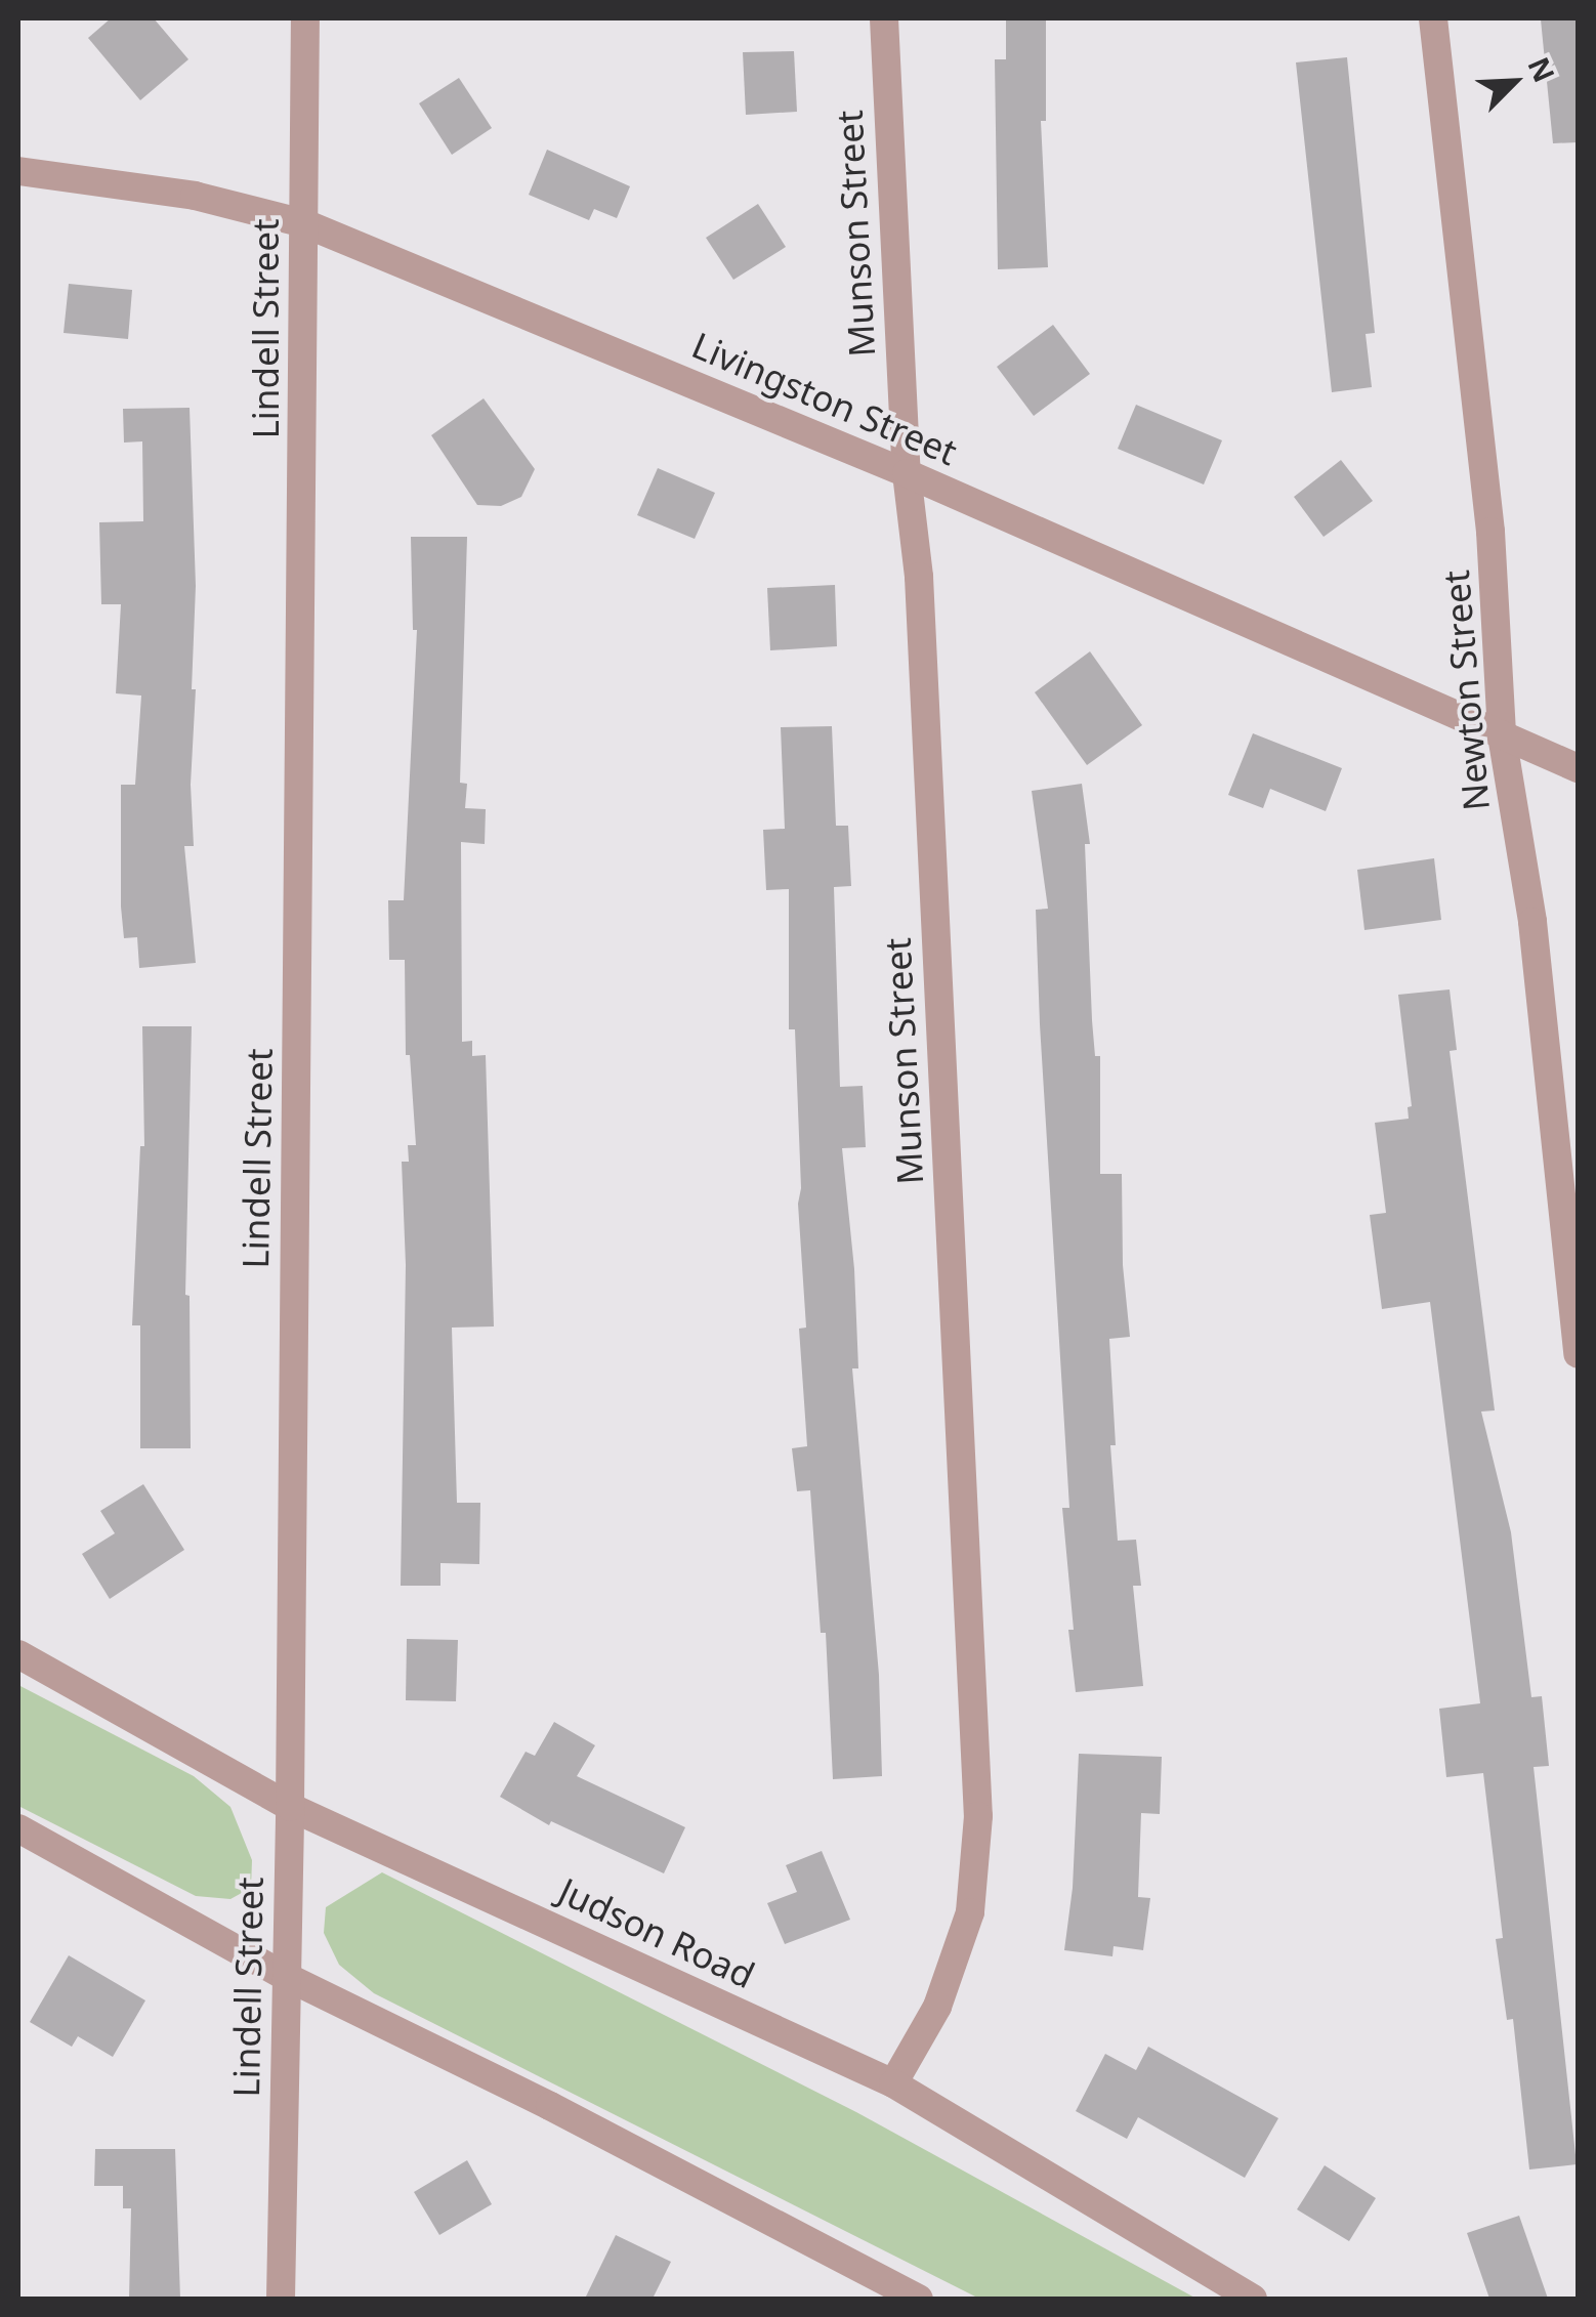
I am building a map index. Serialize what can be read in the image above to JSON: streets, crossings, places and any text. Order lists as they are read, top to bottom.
{
  "streets": {
    "street": [
      "Munson Street",
      "Lindell Street",
      "Livingston Street",
      "Newton Street",
      "Judson Road"
    ]
  },
  "crossings": [
    ["Munson Street", "Livingston Street"],
    ["Munson Street", "Judson Road"],
    ["Lindell Street", "Livingston Street"],
    ["Lindell Street", "Judson Road"],
    ["Livingston Street", "Newton Street"]
  ],
  "north": "top right"
}
